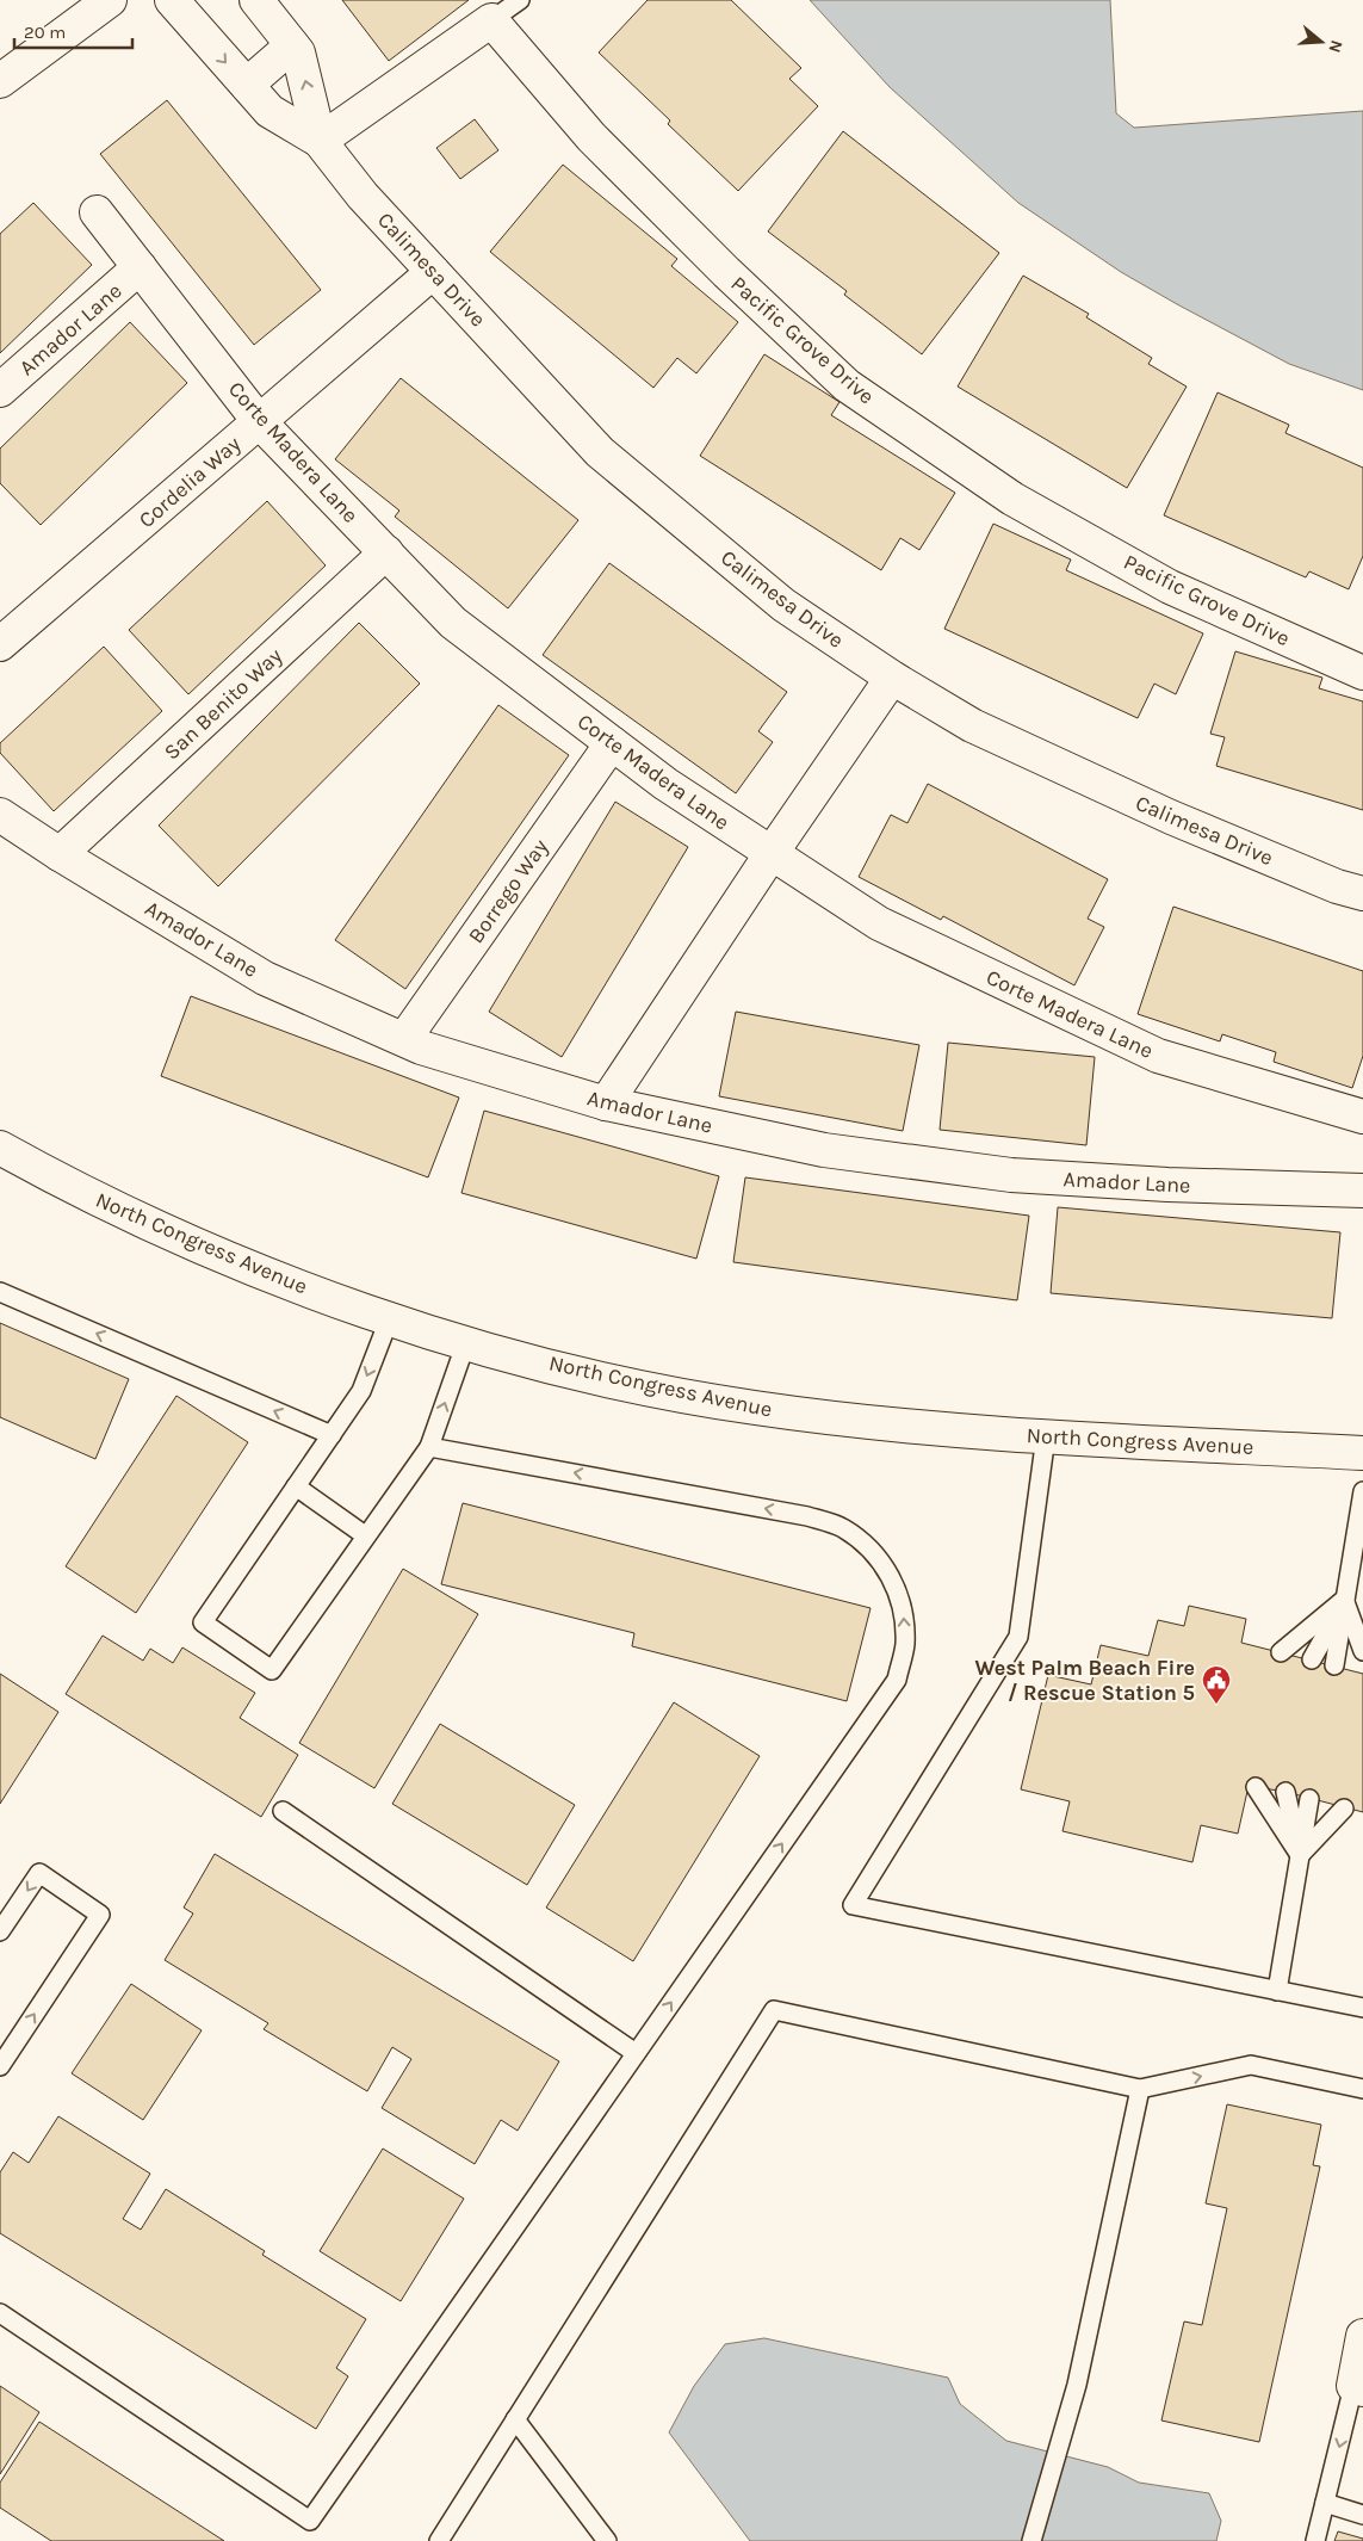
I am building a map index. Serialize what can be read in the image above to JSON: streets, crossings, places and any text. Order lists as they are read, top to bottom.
{
  "streets": {
    "street": [
      "Calimesa Drive",
      "Amador Lane",
      "Pacific Grove Drive",
      "Corte Madera Lane",
      "Cordelia Way",
      "San Benito Way",
      "Borrego Way",
      "North Congress Avenue"
    ]
  },
  "crossings": [
    ["Calimesa Drive", "Cordelia Way"],
    ["Amador Lane", "Corte Madera Lane"],
    ["Amador Lane", "San Benito Way"],
    ["Amador Lane", "Borrego Way"],
    ["Corte Madera Lane", "Cordelia Way"],
    ["Corte Madera Lane", "San Benito Way"],
    ["Corte Madera Lane", "Borrego Way"]
  ],
  "places": {
    "public building": ["West Palm Beach Fire / Rescue Station 5"]
  },
  "scale_bar": "20 m",
  "north": "right"
}
